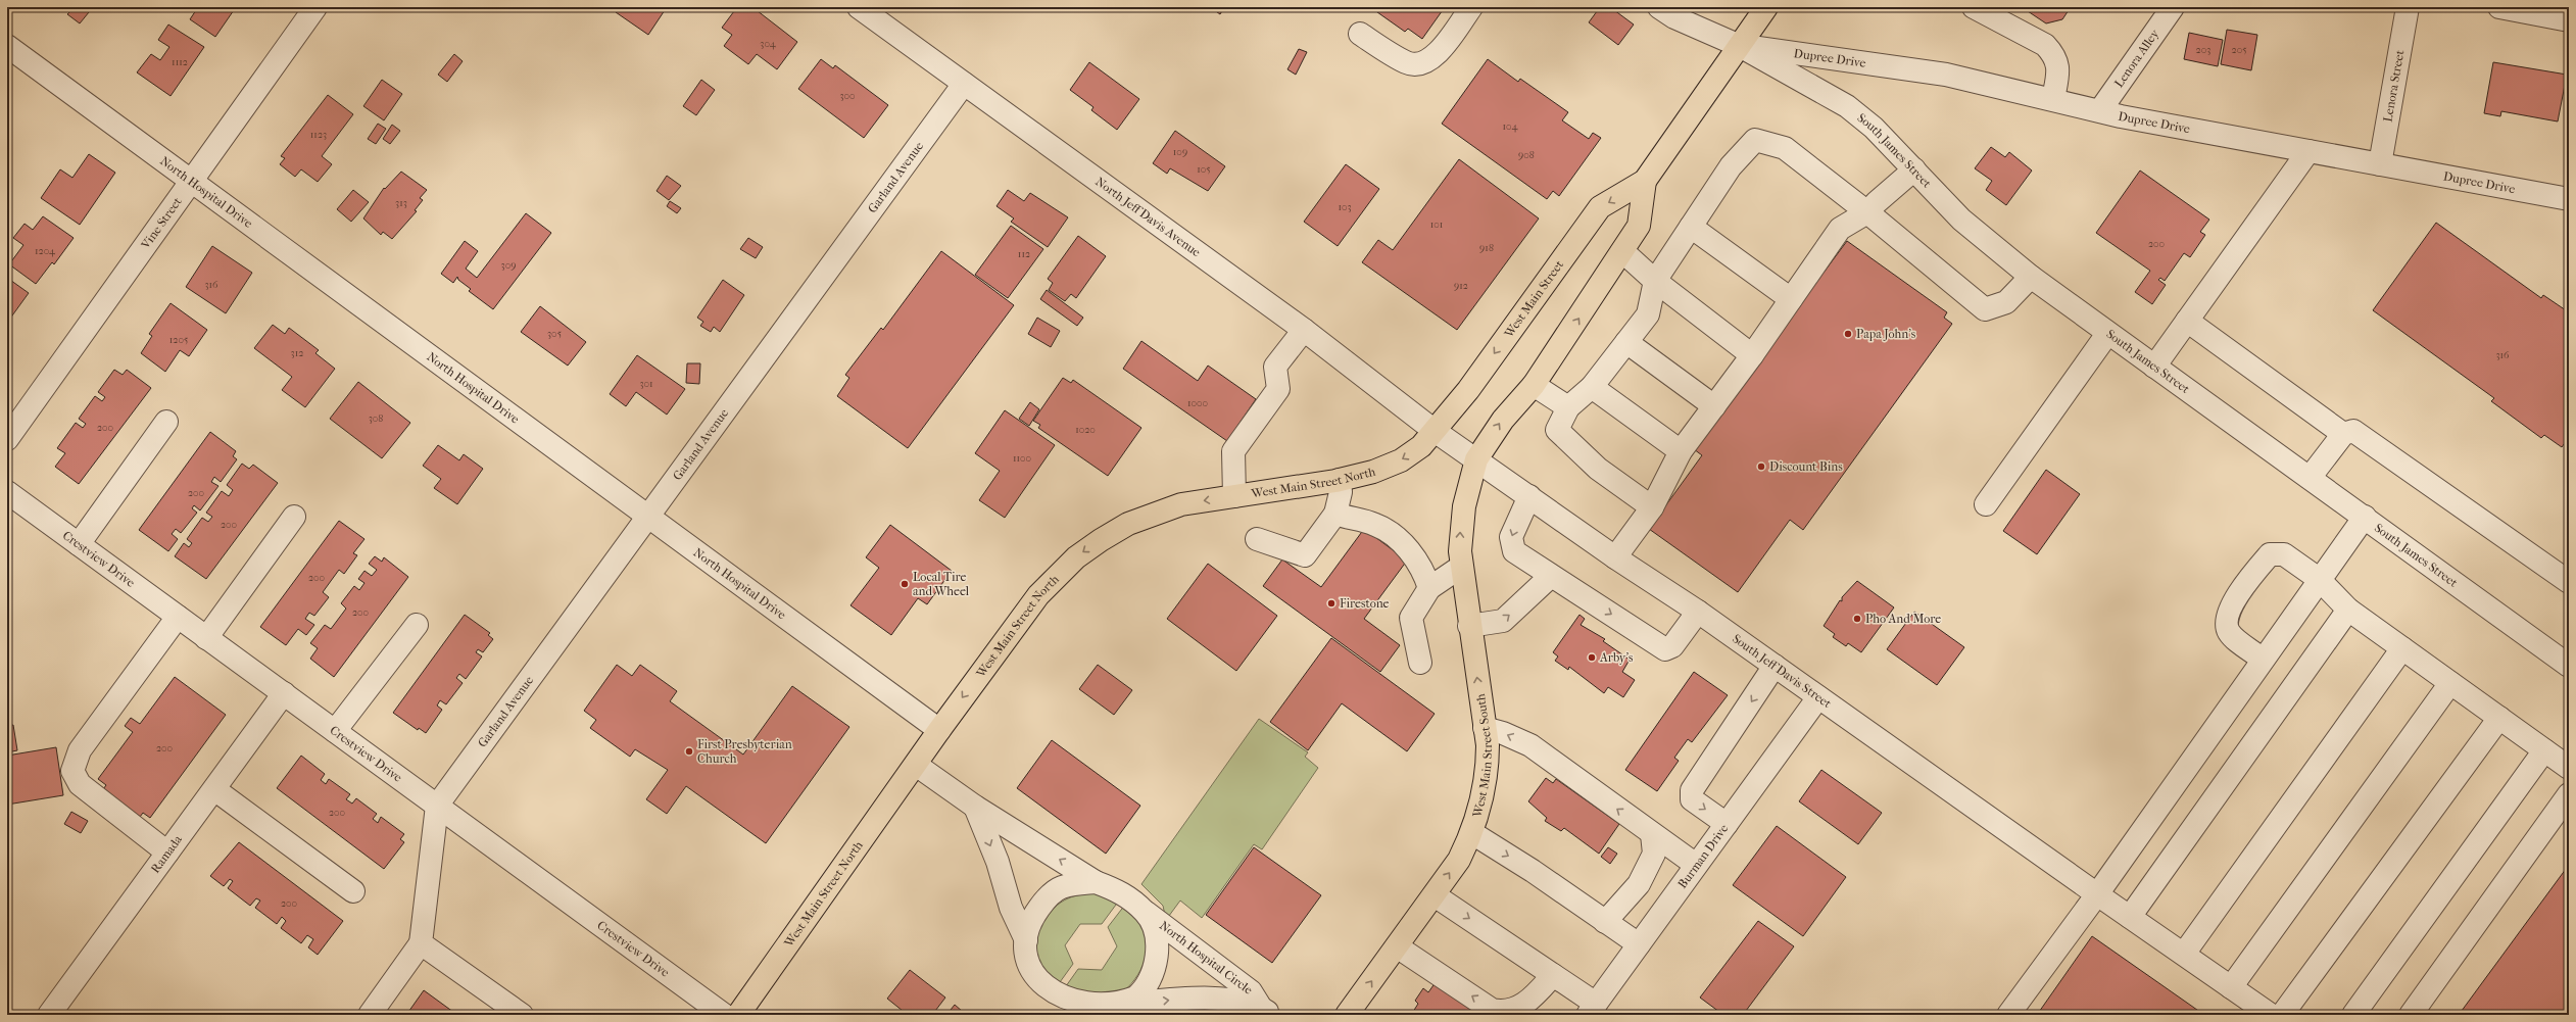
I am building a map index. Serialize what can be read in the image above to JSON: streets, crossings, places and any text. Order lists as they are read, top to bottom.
{
  "streets": {
    "main road": ["West Main Street", "West Main Street North", "West Main Street South"],
    "street": [
      "Dupree Drive",
      "Lenora Alley",
      "Lenora Street",
      "South James Street",
      "Garland Avenue",
      "North Hospital Drive",
      "North Jeff Davis Avenue",
      "Vine Street",
      "Crestview Drive",
      "South Jeff Davis Street",
      "Ramada",
      "Burman Drive",
      "North Hospital Circle"
    ]
  },
  "crossings": [
    ["Dupree Drive", "Lenora Alley"],
    ["Dupree Drive", "Lenora Street"],
    ["Dupree Drive", "South James Street"],
    ["Dupree Drive", "West Main Street"],
    ["South James Street", "West Main Street"],
    ["Garland Avenue", "North Hospital Drive"],
    ["Garland Avenue", "North Jeff Davis Avenue"],
    ["Garland Avenue", "Crestview Drive"],
    ["North Hospital Drive", "Vine Street"],
    ["North Hospital Drive", "West Main Street North"],
    ["North Jeff Davis Avenue", "West Main Street"],
    ["North Jeff Davis Avenue", "West Main Street North"],
    ["North Jeff Davis Avenue", "South Jeff Davis Street"],
    ["North Jeff Davis Avenue", "West Main Street South"],
    ["West Main Street", "West Main Street North"],
    ["West Main Street", "South Jeff Davis Street"],
    ["West Main Street", "West Main Street South"],
    ["West Main Street North", "North Hospital Circle"],
    ["Crestview Drive", "Ramada"],
    ["South Jeff Davis Street", "West Main Street South"],
    ["South Jeff Davis Street", "Burman Drive"]
  ],
  "one_way": ["West Main Street North", "West Main Street South"],
  "places": [
    "Papa John's",
    "Discount Bins",
    "Local Tire and Wheel",
    "Firestone",
    "Pho And More",
    "Arby's",
    "First Presbyterian Church"
  ],
  "house_numbers": [
    "304",
    "203",
    "205",
    "1112",
    "300",
    "104",
    "1123",
    "109",
    "908",
    "105",
    "313",
    "103",
    "101",
    "200",
    "918",
    "1204",
    "112",
    "309",
    "316",
    "912",
    "305",
    "1205",
    "312",
    "316",
    "301",
    "1000",
    "308",
    "200",
    "1020",
    "1100",
    "200",
    "200",
    "200",
    "200",
    "200",
    "200",
    "200"
  ]
}
